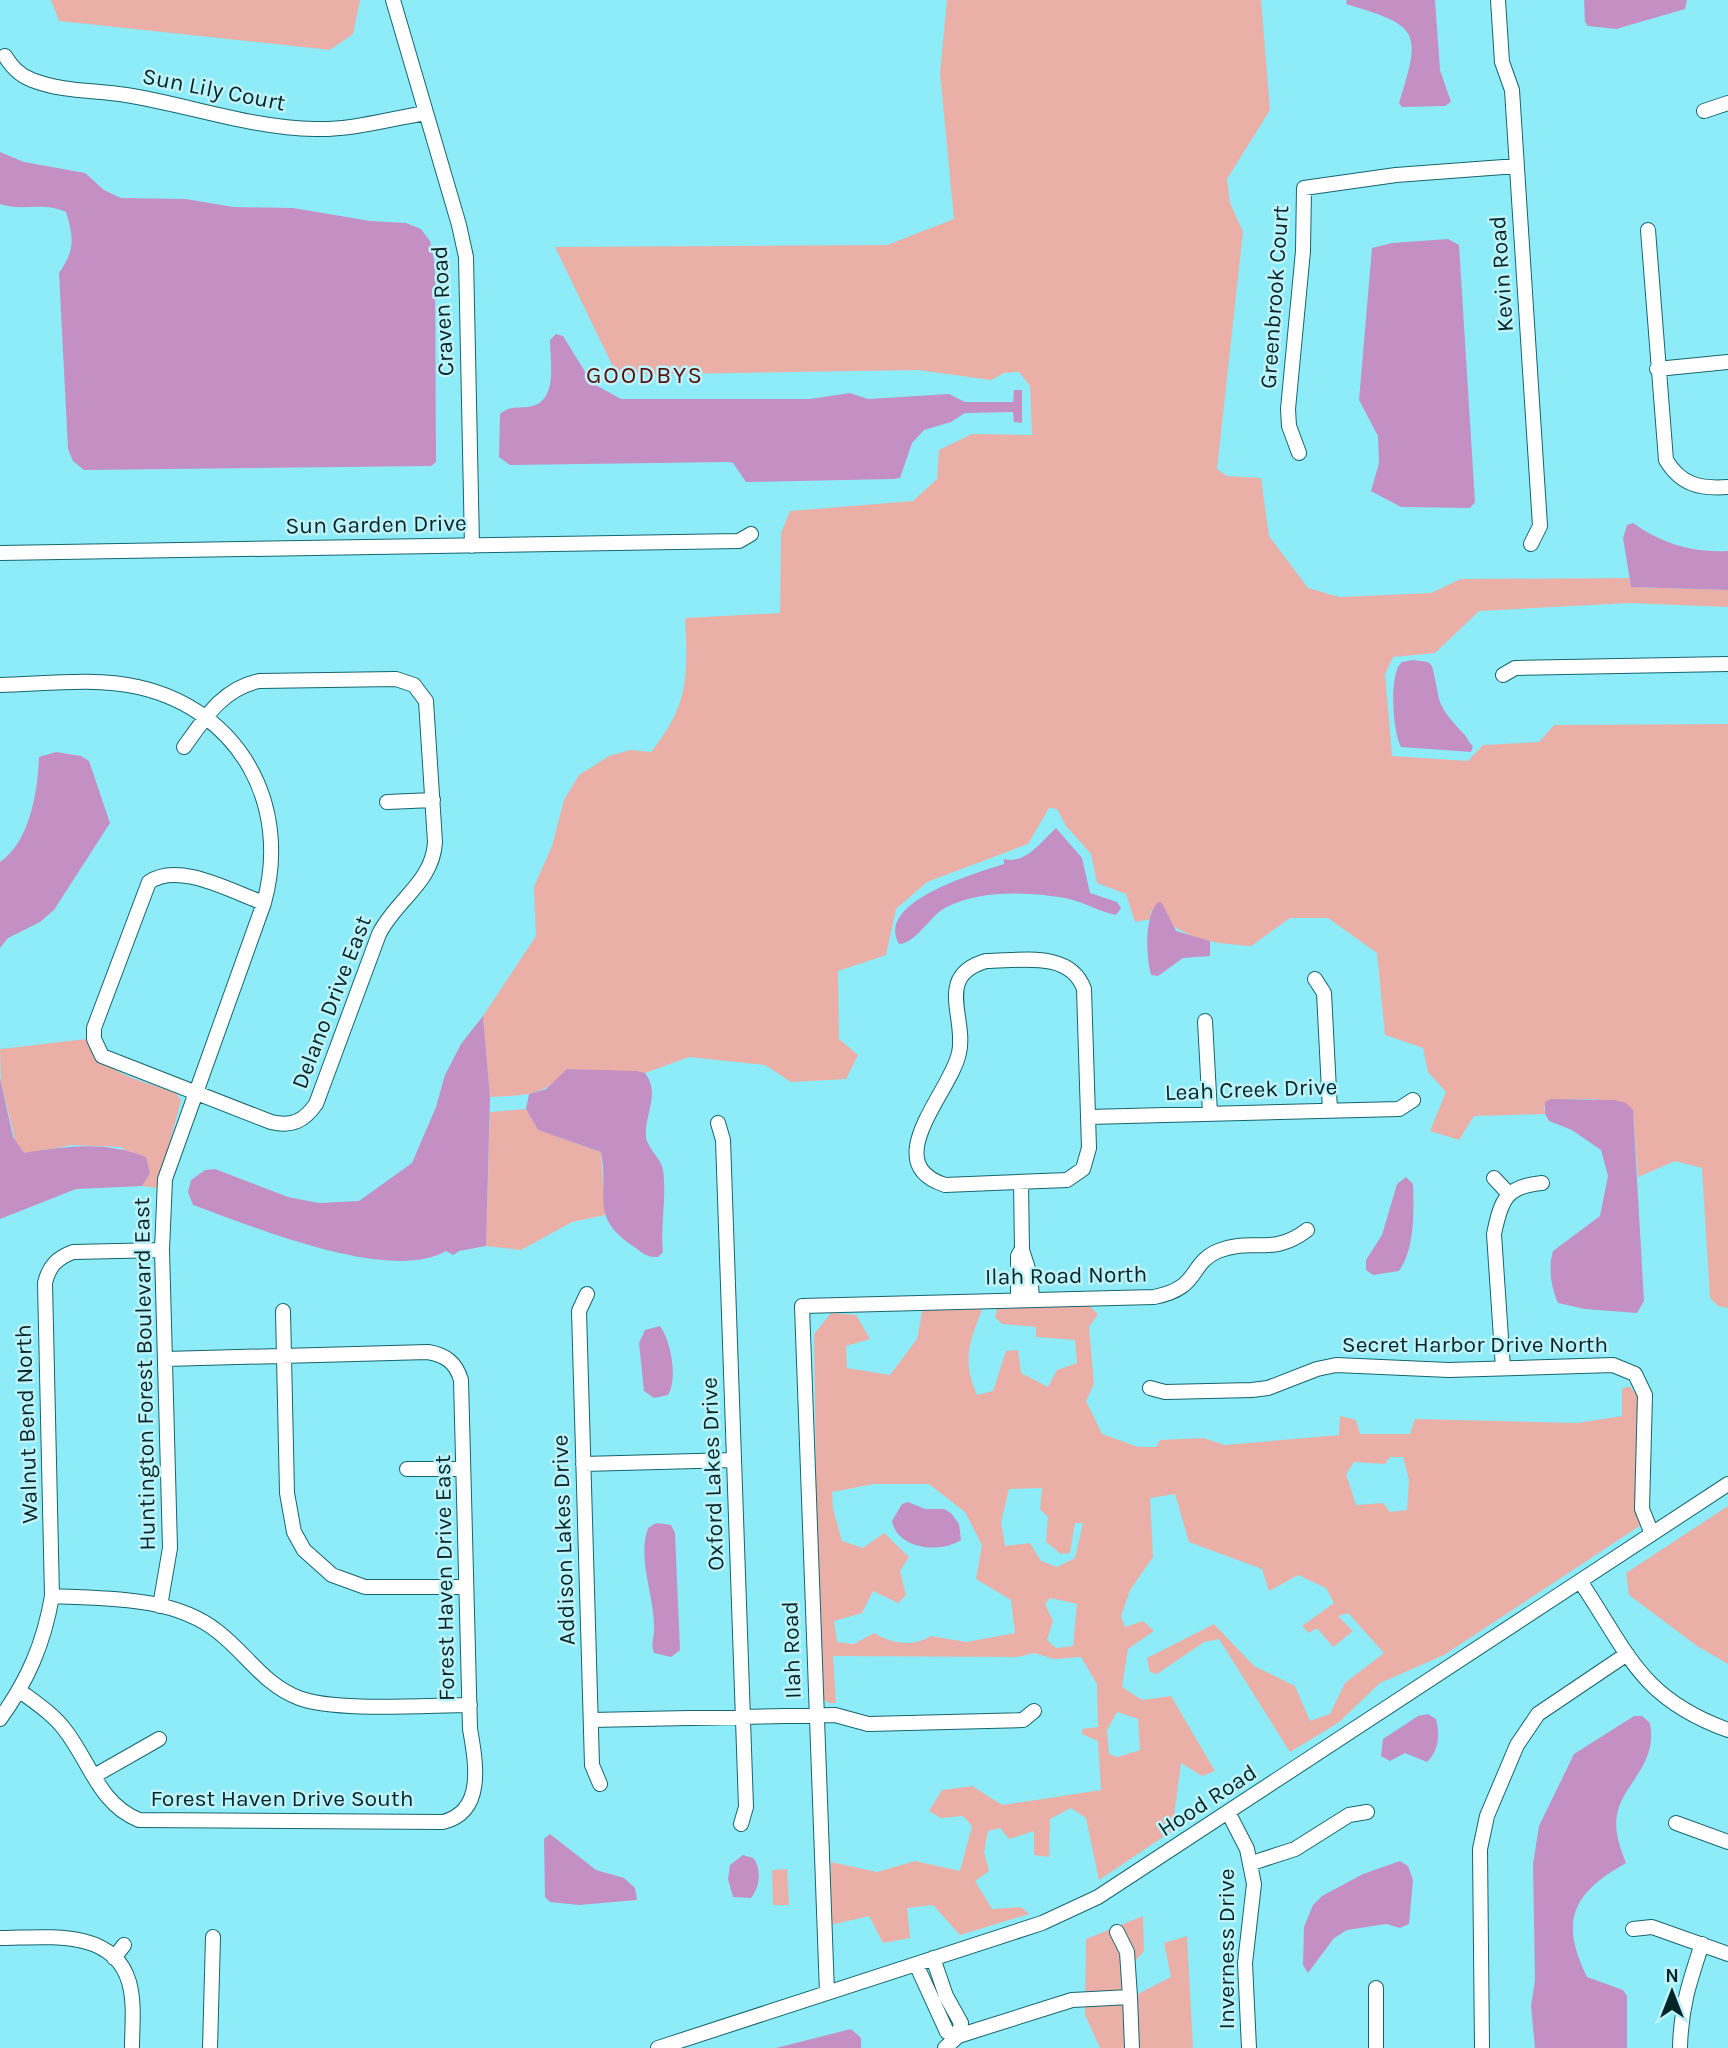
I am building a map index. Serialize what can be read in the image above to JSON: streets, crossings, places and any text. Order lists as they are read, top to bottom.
{
  "streets": {
    "street": [
      "Sun Lily Court",
      "Kevin Road",
      "Greenbrook Court",
      "Craven Road",
      "Sun Garden Drive",
      "Delano Drive East",
      "Leah Creek Drive",
      "Ilah Road North",
      "Secret Harbor Drive North",
      "Huntington Forest Boulevard East",
      "Walnut Bend North",
      "Oxford Lakes Drive",
      "Addison Lakes Drive",
      "Forest Haven Drive East",
      "Ilah Road",
      "Forest Haven Drive South",
      "Hood Road",
      "Inverness Drive"
    ]
  },
  "crossings": [
    ["Sun Lily Court", "Craven Road"],
    ["Kevin Road", "Greenbrook Court"],
    ["Craven Road", "Sun Garden Drive"],
    ["Delano Drive East", "Huntington Forest Boulevard East"],
    ["Ilah Road North", "Ilah Road"],
    ["Secret Harbor Drive North", "Hood Road"],
    ["Huntington Forest Boulevard East", "Walnut Bend North"],
    ["Walnut Bend North", "Forest Haven Drive South"],
    ["Forest Haven Drive East", "Forest Haven Drive South"],
    ["Ilah Road", "Hood Road"],
    ["Hood Road", "Inverness Drive"]
  ],
  "districts": ["GOODBYS"],
  "north": "top"
}
